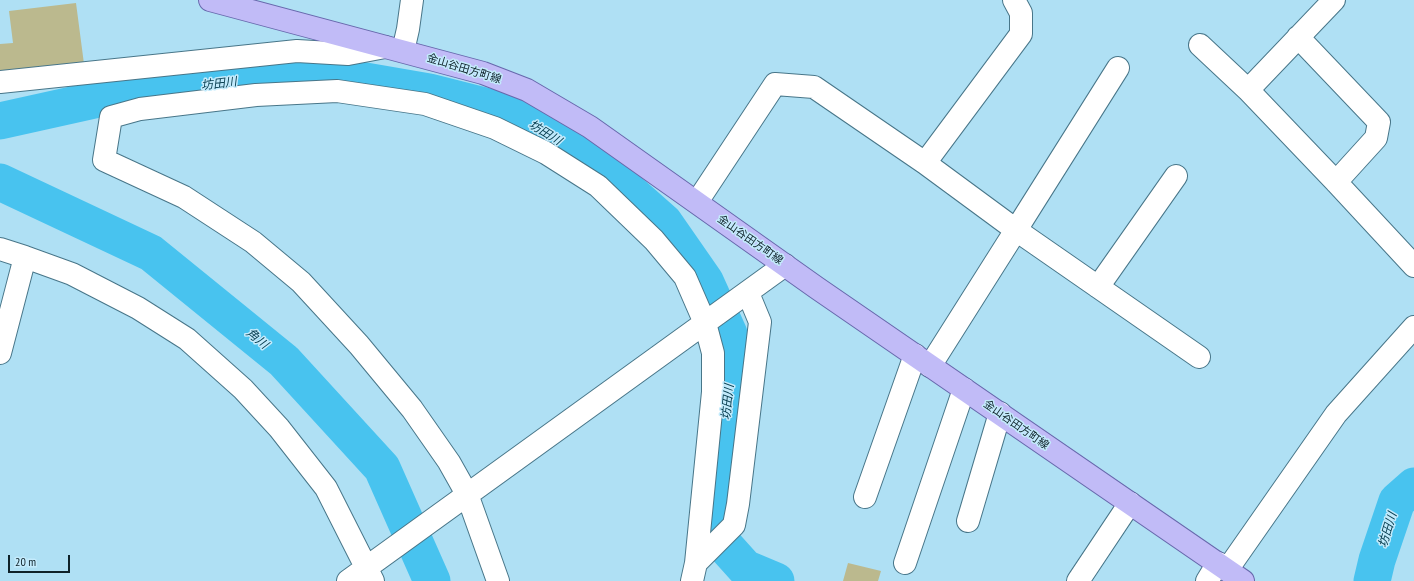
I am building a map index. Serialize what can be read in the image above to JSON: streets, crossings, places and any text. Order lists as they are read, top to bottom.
{
  "streets": {
    "main road": ["金山谷田方町線"]
  },
  "water": ["坊田川", "角川"],
  "scale_bar": "20 m"
}
